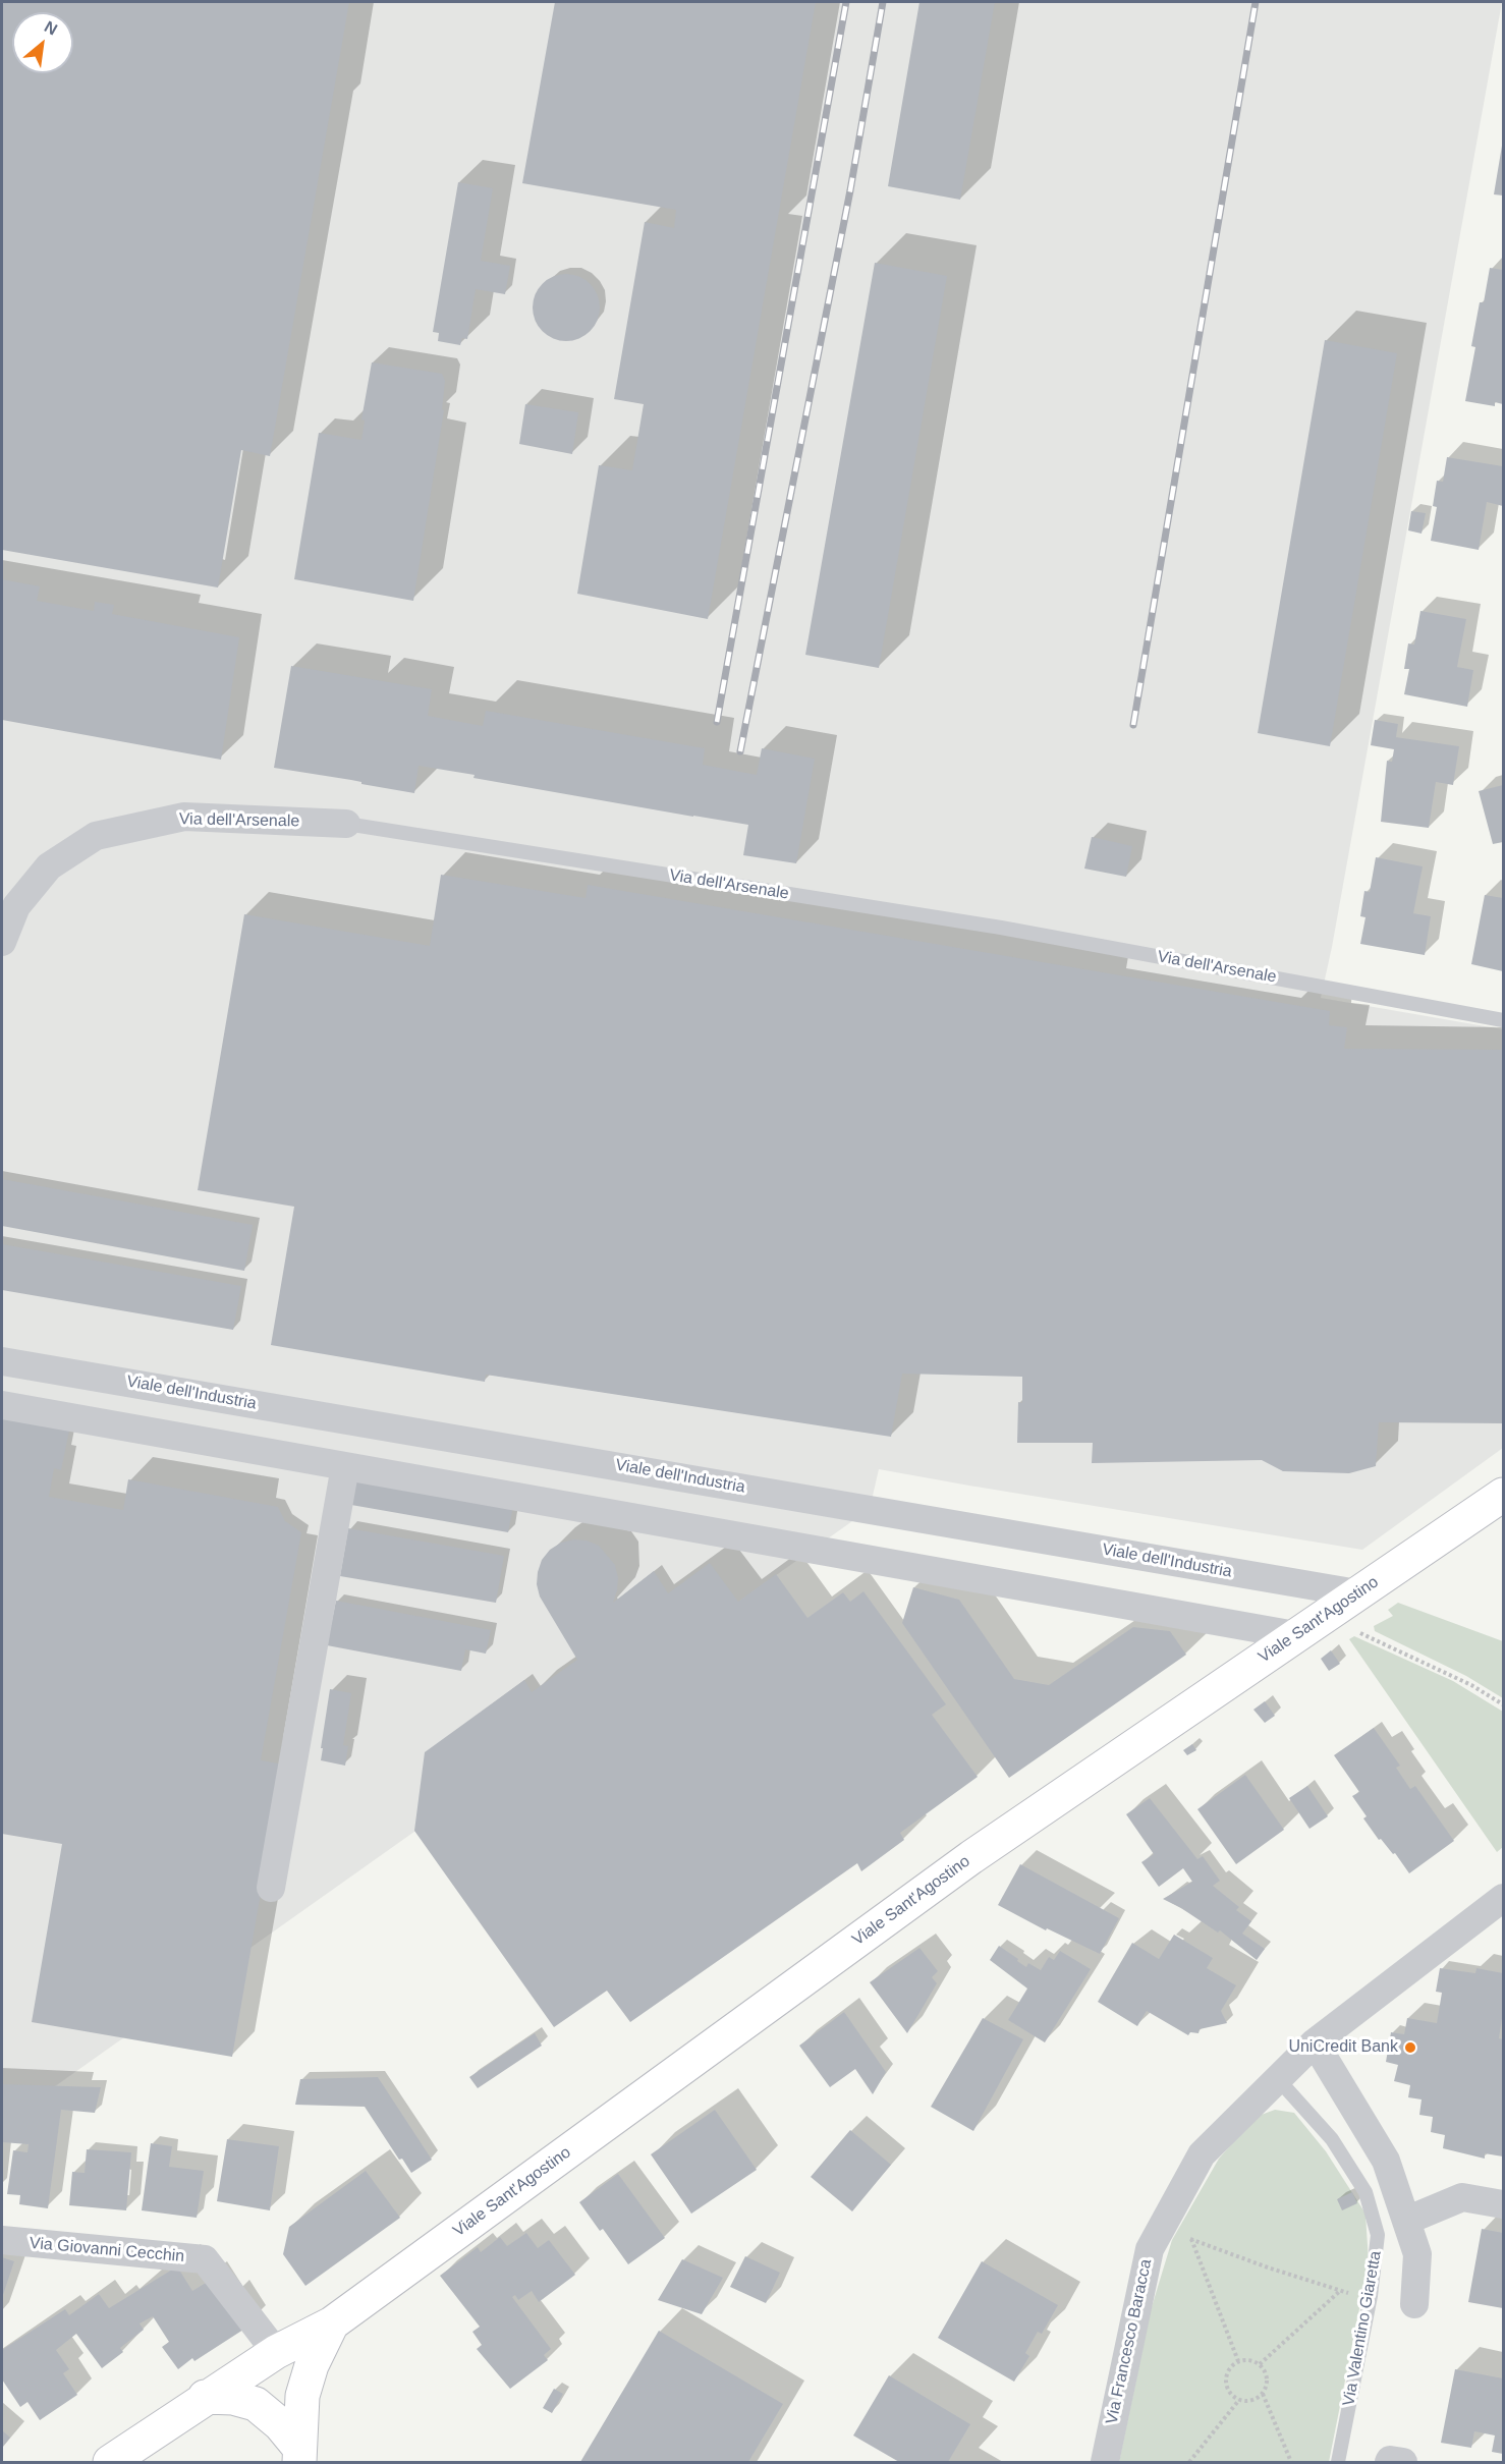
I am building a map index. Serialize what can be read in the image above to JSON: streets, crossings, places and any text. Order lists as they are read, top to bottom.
{
  "streets": {
    "main road": ["Viale Sant'Agostino"],
    "street": [
      "Via dell'Arsenale",
      "Viale dell'Industria",
      "Via Giovanni Cecchin",
      "Via Francesco Baracca"
    ],
    "lane": ["Via Valentino Giaretta"]
  },
  "crossings": [
    ["Viale dell'Industria", "Viale Sant'Agostino"],
    ["Viale Sant'Agostino", "Via Giovanni Cecchin"],
    ["Via Valentino Giaretta", "Via Francesco Baracca"]
  ],
  "places": ["UniCredit Bank"],
  "north": "top right"
}
